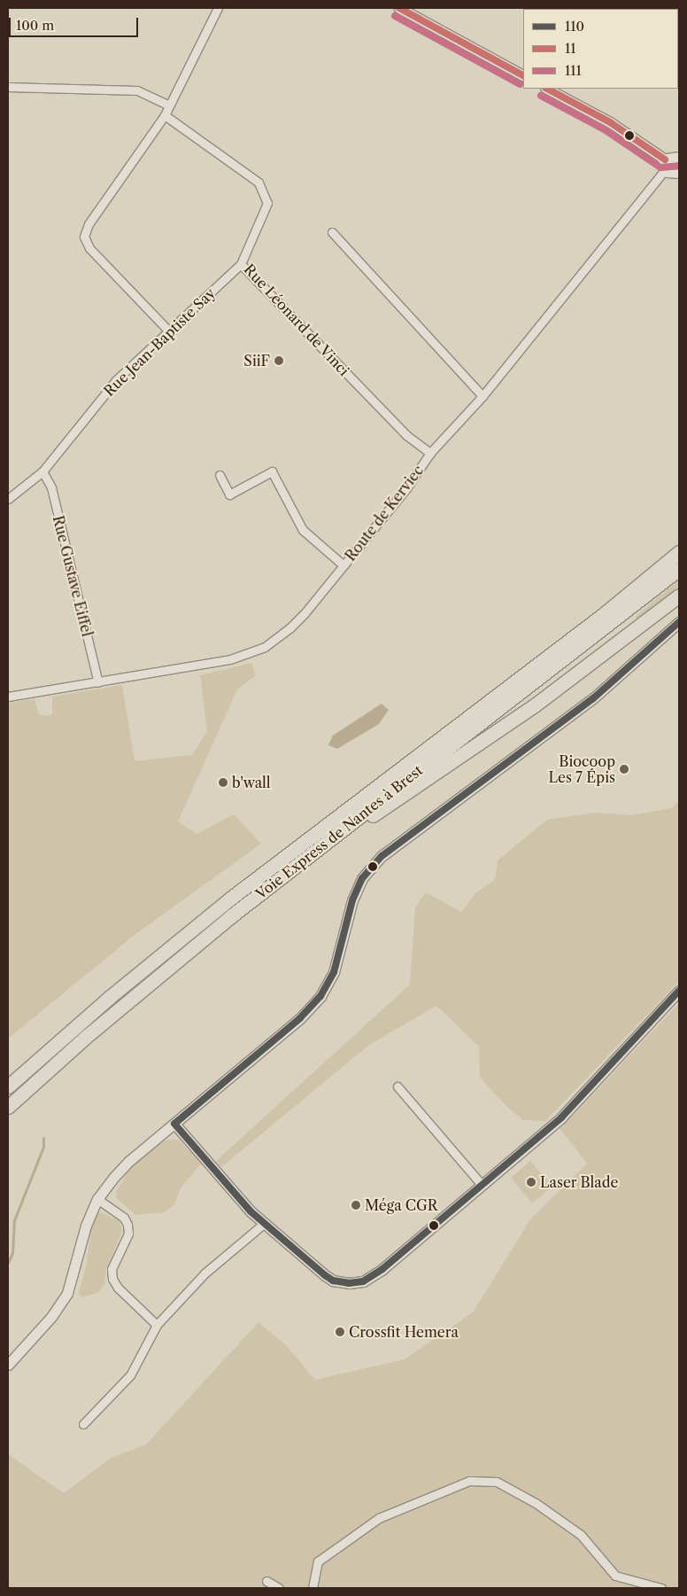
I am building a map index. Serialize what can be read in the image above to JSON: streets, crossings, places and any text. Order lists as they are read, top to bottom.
{
  "streets": {
    "highway": ["Voie Express de Nantes à Brest"],
    "street": [
      "Rue Léonard de Vinci",
      "Rue Jean-Baptiste Say",
      "Route de Kerviec",
      "Rue Gustave Eiffel"
    ]
  },
  "crossings": [
    ["Rue Léonard de Vinci", "Rue Jean-Baptiste Say"],
    ["Rue Léonard de Vinci", "Route de Kerviec"],
    ["Rue Jean-Baptiste Say", "Rue Gustave Eiffel"],
    ["Route de Kerviec", "Rue Gustave Eiffel"]
  ],
  "places": [
    "SiiF",
    "Biocoop Les 7 Épis",
    "b'wall",
    "Laser Blade",
    "Méga CGR",
    "Crossfit Hemera"
  ],
  "lines": ["transit line 11", "transit line 111", "transit line 110"],
  "legend": ["110", "11", "111"],
  "scale_bar": "100 m"
}
